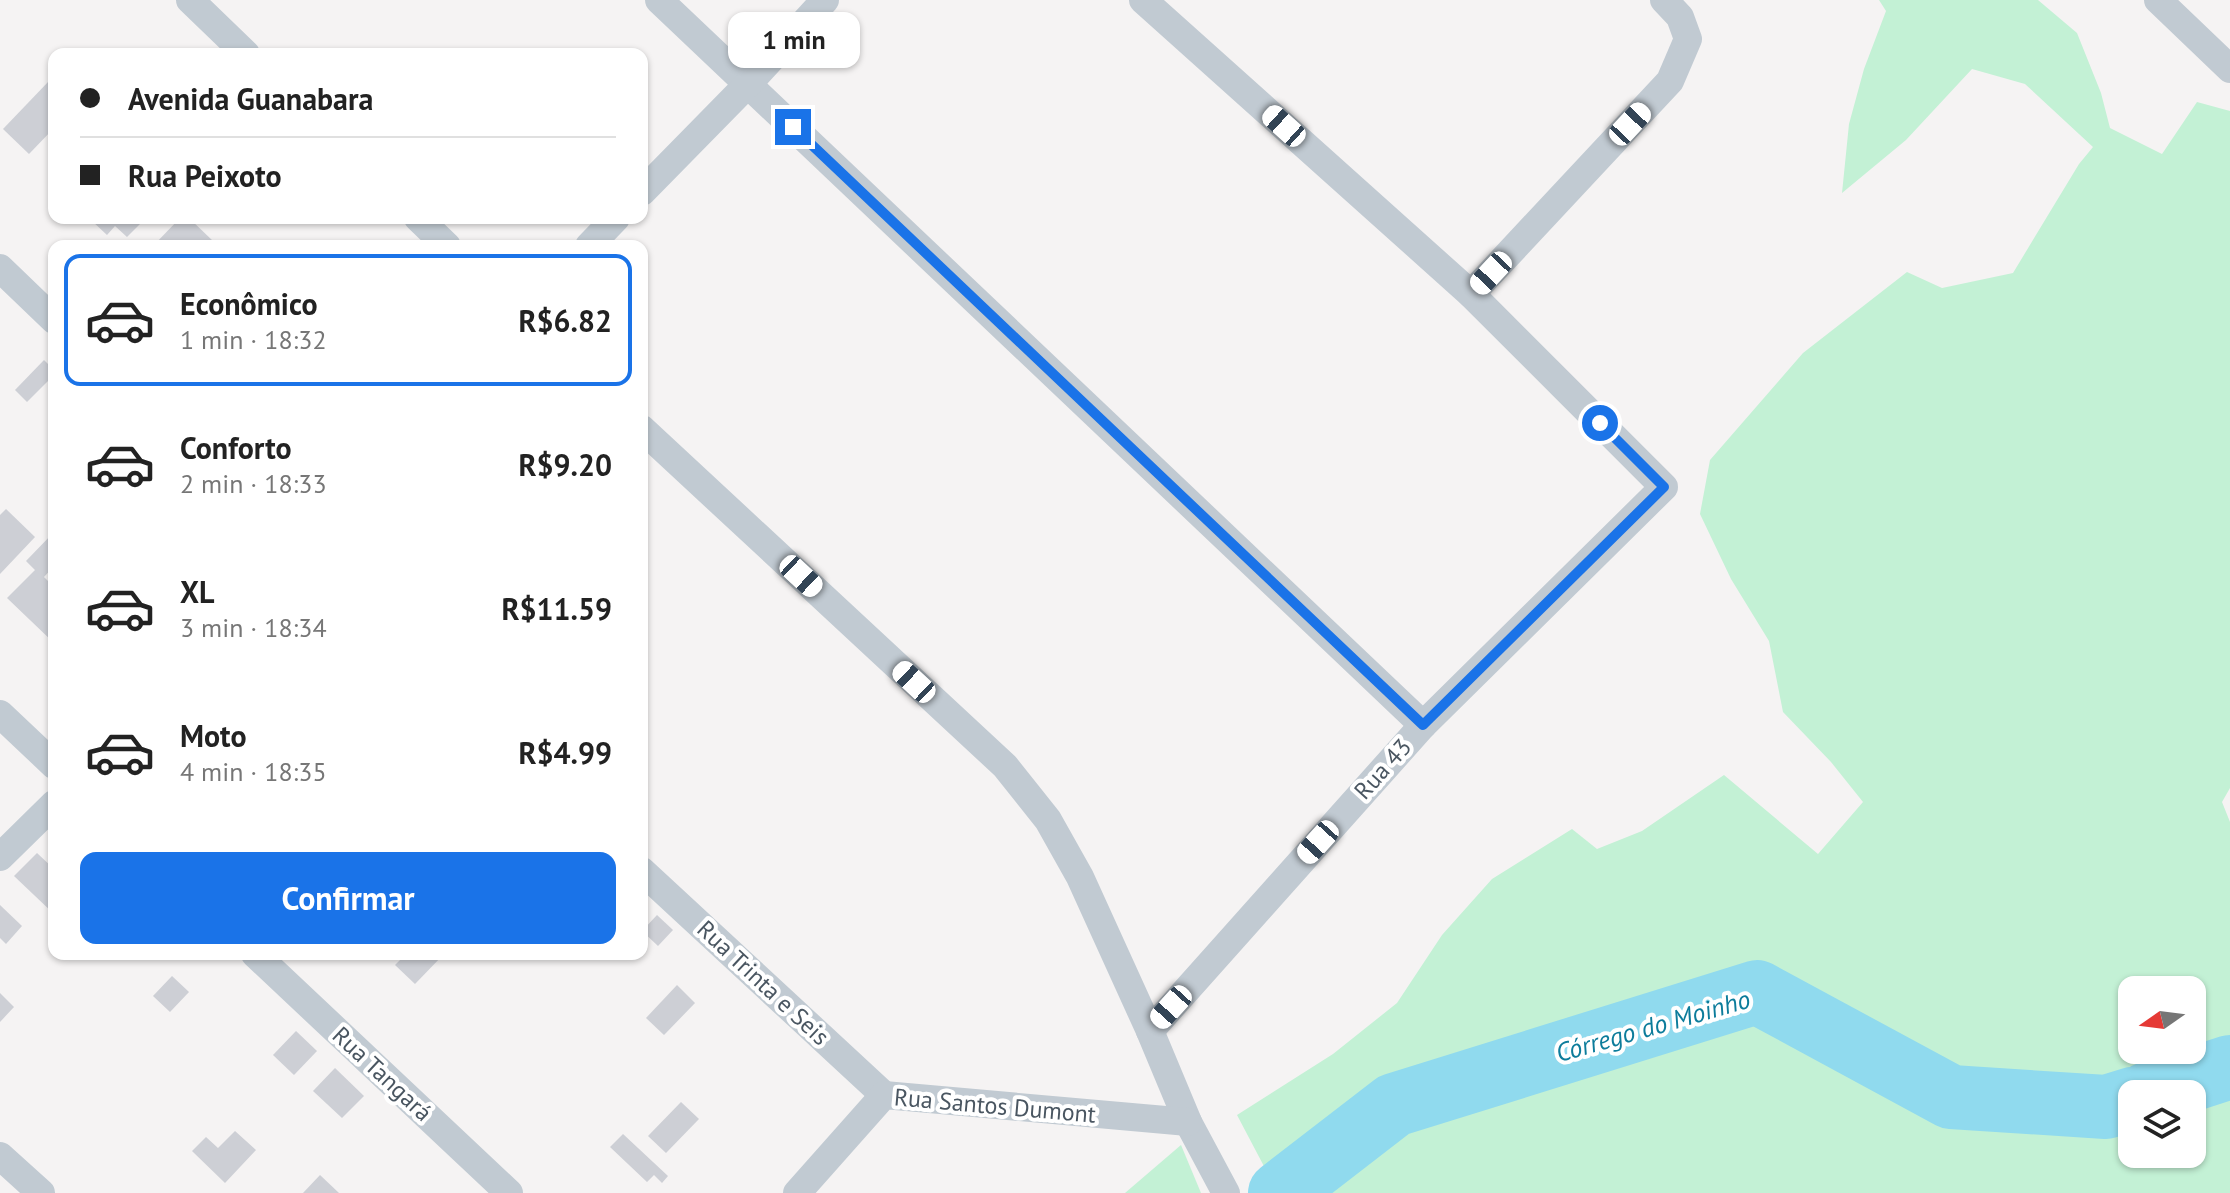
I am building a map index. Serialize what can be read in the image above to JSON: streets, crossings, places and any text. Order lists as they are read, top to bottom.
{
  "streets": {
    "street": [
      "Rua 43",
      "Rua Trinta e Seis",
      "Rua Tangará",
      "Rua Santos Dumont"
    ]
  },
  "crossings": [
    ["Rua Trinta e Seis", "Rua Santos Dumont"]
  ],
  "water": ["Córrego do Moinho"],
  "north": "left",
  "page": {
    "bubble": "1 min",
    "banner": ["Avenida Guanabara", "Rua Peixoto"],
    "list": [
      {
        "name": "Econômico",
        "note": "1 min · 18:32",
        "value": "R$6.82"
      },
      {
        "name": "Conforto",
        "note": "2 min · 18:33",
        "value": "R$9.20"
      },
      {
        "name": "XL",
        "note": "3 min · 18:34",
        "value": "R$11.59"
      },
      {
        "name": "Moto",
        "note": "4 min · 18:35",
        "value": "R$4.99"
      }
    ],
    "buttons": "Confirmar"
  }
}
